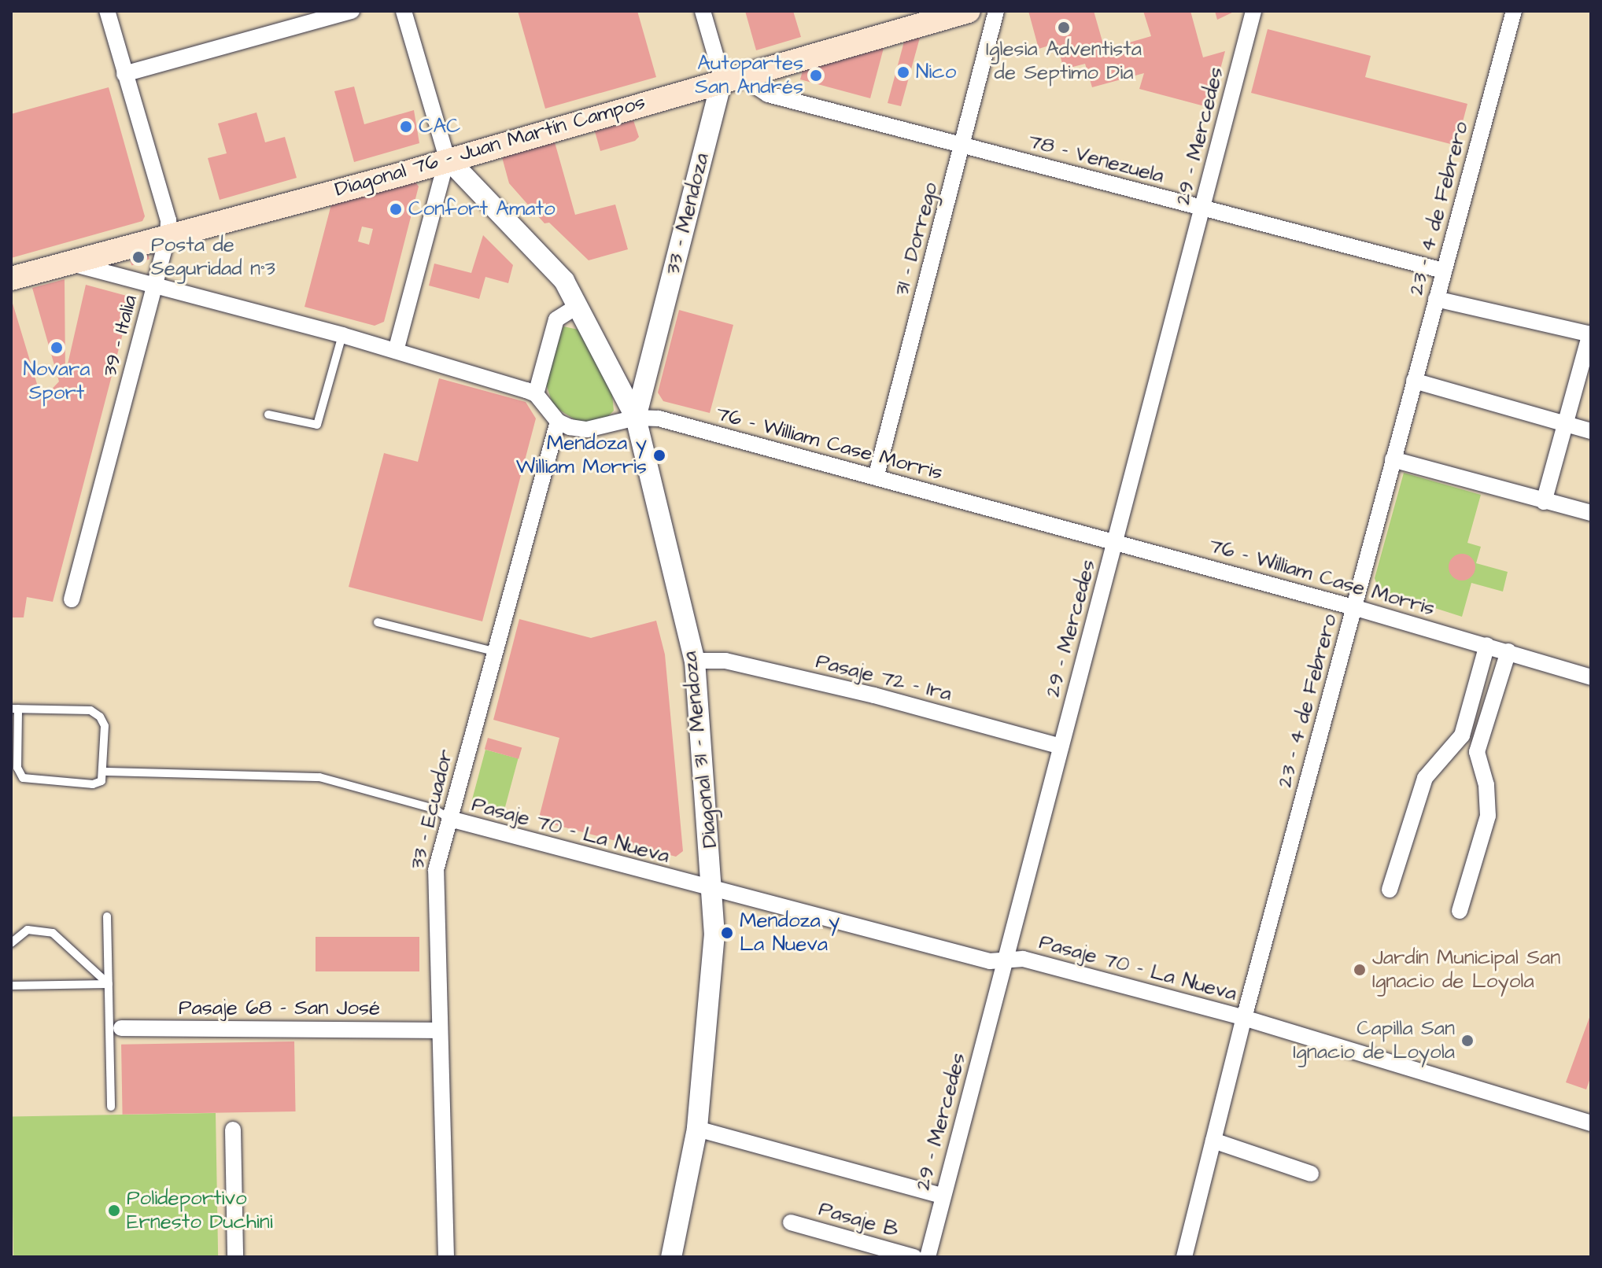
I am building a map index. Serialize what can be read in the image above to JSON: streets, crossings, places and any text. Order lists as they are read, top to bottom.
{
  "streets": {
    "main road": ["Diagonal 76 - Juan Martín Campos"],
    "street": [
      "29 - Mercedes",
      "78 - Venezuela",
      "23 - 4 de Febrero",
      "33 - Mendoza",
      "31 - Dorrego",
      "39 - Italia",
      "76 - William Case Morris",
      "Pasaje 72 - Ira",
      "Diagonal 31 - Mendoza",
      "33 - Ecuador",
      "Pasaje 70 - La Nueva",
      "Pasaje 68 - San José",
      "Pasaje B"
    ]
  },
  "crossings": [
    ["29 - Mercedes", "78 - Venezuela"],
    ["29 - Mercedes", "76 - William Case Morris"],
    ["29 - Mercedes", "Pasaje 72 - Ira"],
    ["29 - Mercedes", "Pasaje 70 - La Nueva"],
    ["Diagonal 76 - Juan Martín Campos", "78 - Venezuela"],
    ["Diagonal 76 - Juan Martín Campos", "33 - Mendoza"],
    ["Diagonal 76 - Juan Martín Campos", "39 - Italia"],
    ["Diagonal 76 - Juan Martín Campos", "Diagonal 31 - Mendoza"],
    ["78 - Venezuela", "23 - 4 de Febrero"],
    ["78 - Venezuela", "31 - Dorrego"],
    ["23 - 4 de Febrero", "76 - William Case Morris"],
    ["23 - 4 de Febrero", "Pasaje 70 - La Nueva"],
    ["33 - Mendoza", "76 - William Case Morris"],
    ["33 - Mendoza", "Diagonal 31 - Mendoza"],
    ["31 - Dorrego", "76 - William Case Morris"],
    ["76 - William Case Morris", "Diagonal 31 - Mendoza"],
    ["76 - William Case Morris", "33 - Ecuador"],
    ["Pasaje 72 - Ira", "Diagonal 31 - Mendoza"],
    ["Diagonal 31 - Mendoza", "Pasaje 70 - La Nueva"],
    ["33 - Ecuador", "Pasaje 70 - La Nueva"],
    ["33 - Ecuador", "Pasaje 68 - San José"]
  ],
  "places": [
    "Iglesia Adventista de Septimo Dia",
    "Nico",
    "Autopartes San Andrés",
    "CAC",
    "Confort Amato",
    "Posta de Seguridad n°3",
    "Novara Sport",
    "Mendoza y William Morris",
    "Mendoza y La Nueva",
    "Jardín Municipal San Ignacio de Loyola",
    "Capilla San Ignacio de Loyola",
    "Polideportivo Ernesto Duchini"
  ]
}
